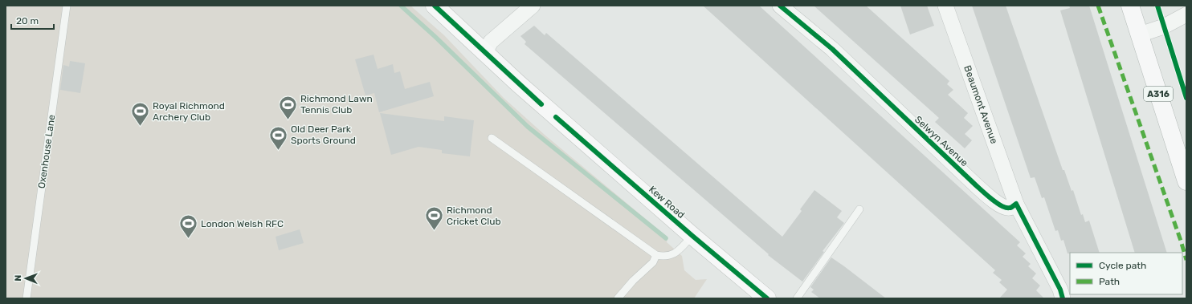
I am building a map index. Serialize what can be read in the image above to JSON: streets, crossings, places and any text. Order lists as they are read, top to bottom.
{
  "streets": {
    "main road": ["A316", "Kew Road"],
    "street": ["Beaumont Avenue", "Selwyn Avenue"],
    "lane": ["Oxenhouse Lane"]
  },
  "crossings": [
    ["Beaumont Avenue", "Selwyn Avenue"]
  ],
  "places": {
    "sports": [
      "Richmond Lawn Tennis Club",
      "Royal Richmond Archery Club",
      "Old Deer Park Sports Ground",
      "Richmond Cricket Club",
      "London Welsh RFC"
    ]
  },
  "legend": ["Cycle path", "Path"],
  "scale_bar": "20 m",
  "north": "left"
}
